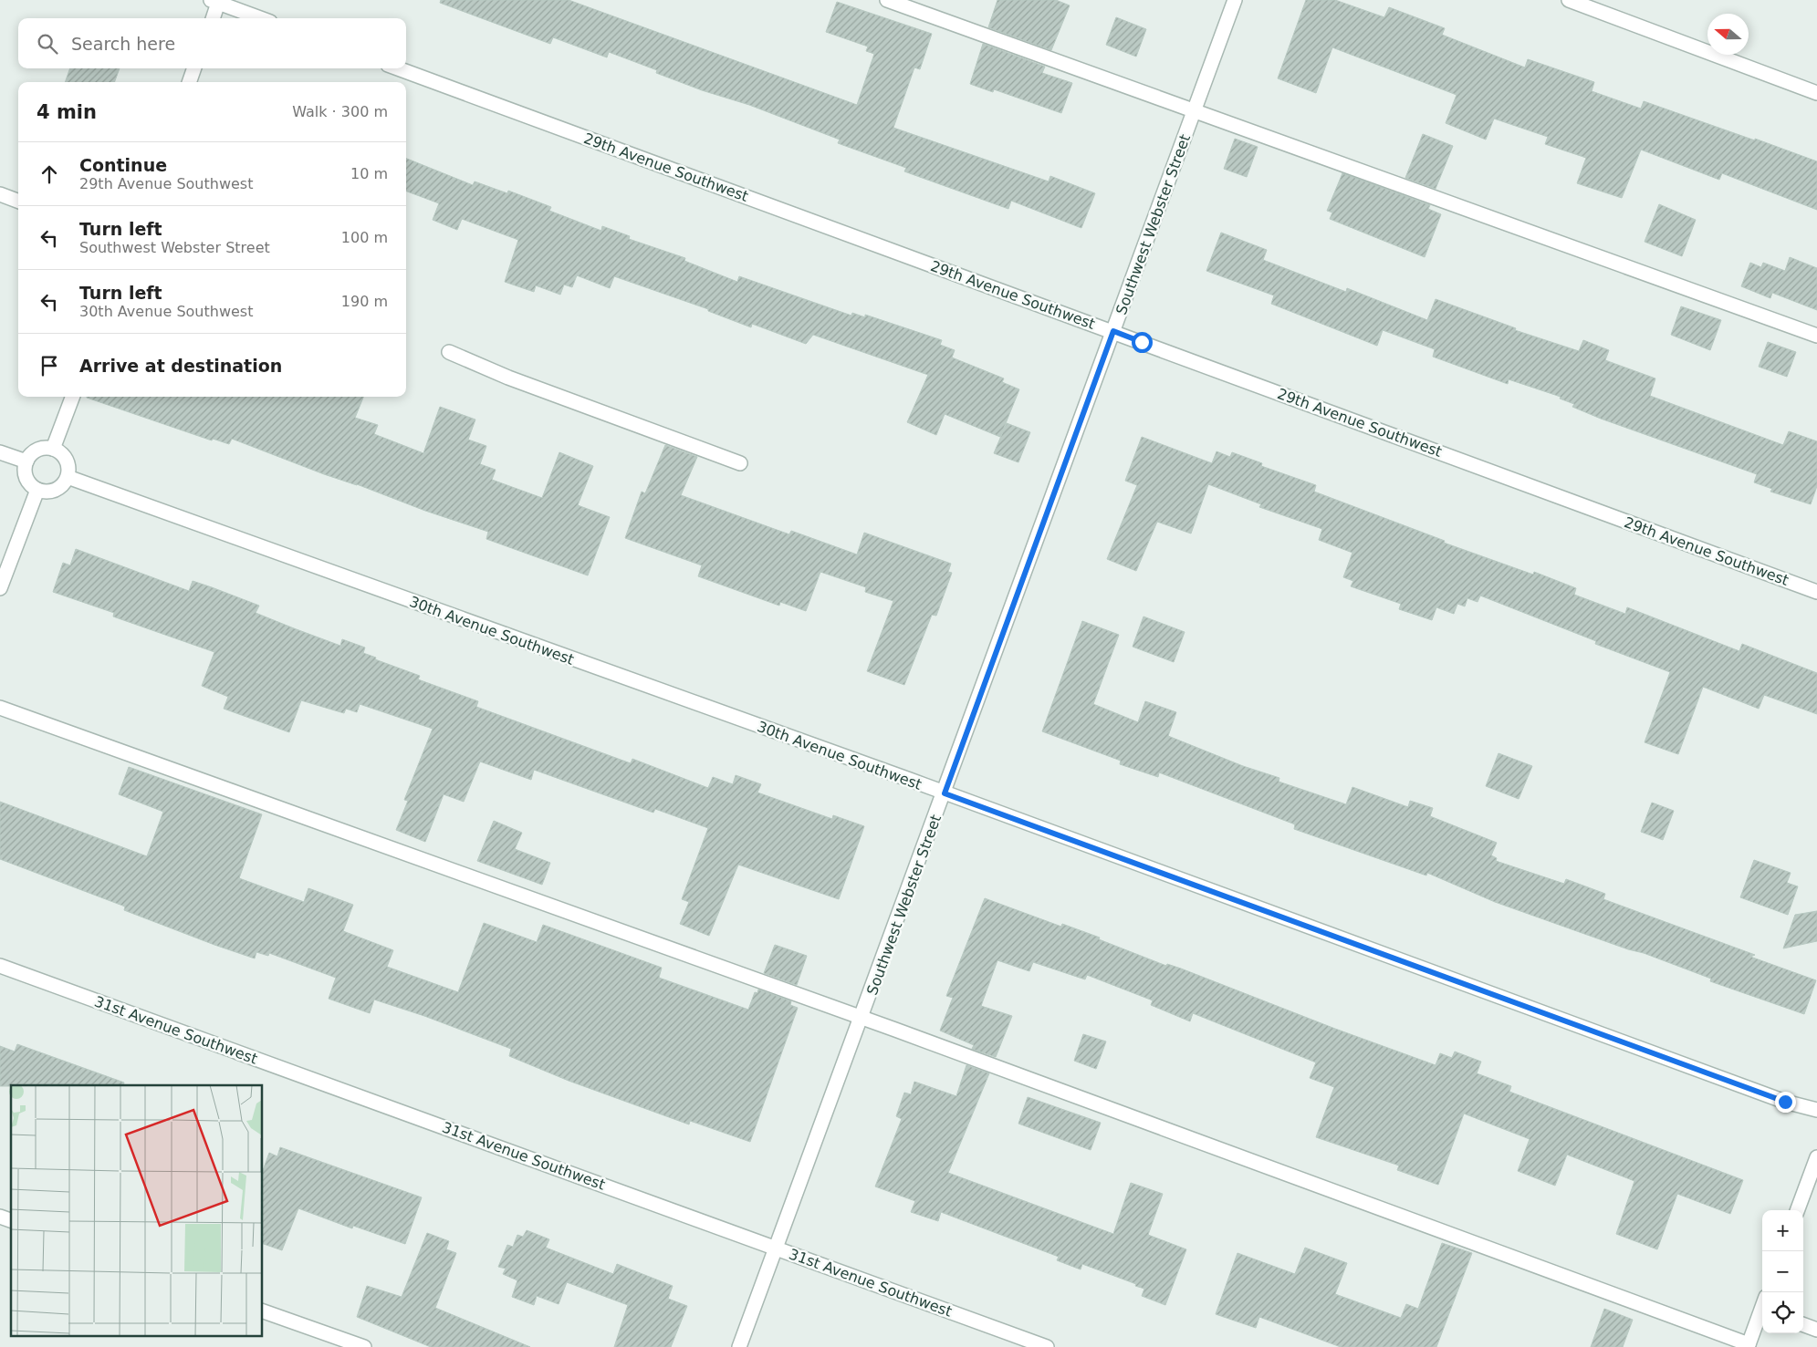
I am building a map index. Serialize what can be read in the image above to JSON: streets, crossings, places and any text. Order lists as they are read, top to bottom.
{
  "streets": {
    "street": [
      "29th Avenue Southwest",
      "Southwest Webster Street",
      "30th Avenue Southwest",
      "31st Avenue Southwest"
    ]
  },
  "crossings": [
    ["29th Avenue Southwest", "Southwest Webster Street"],
    ["Southwest Webster Street", "30th Avenue Southwest"],
    ["Southwest Webster Street", "31st Avenue Southwest"]
  ],
  "north": "left",
  "page": {
    "search": "Search here",
    "heading": ["4 min", "Walk · 300 m"],
    "list": [
      ["Continue", "29th Avenue Southwest", "10 m"],
      ["Turn left", "Southwest Webster Street", "100 m"],
      ["Turn left", "30th Avenue Southwest", "190 m"],
      "Arrive at destination"
    ],
    "map_buttons": ["+", "−"]
  }
}
